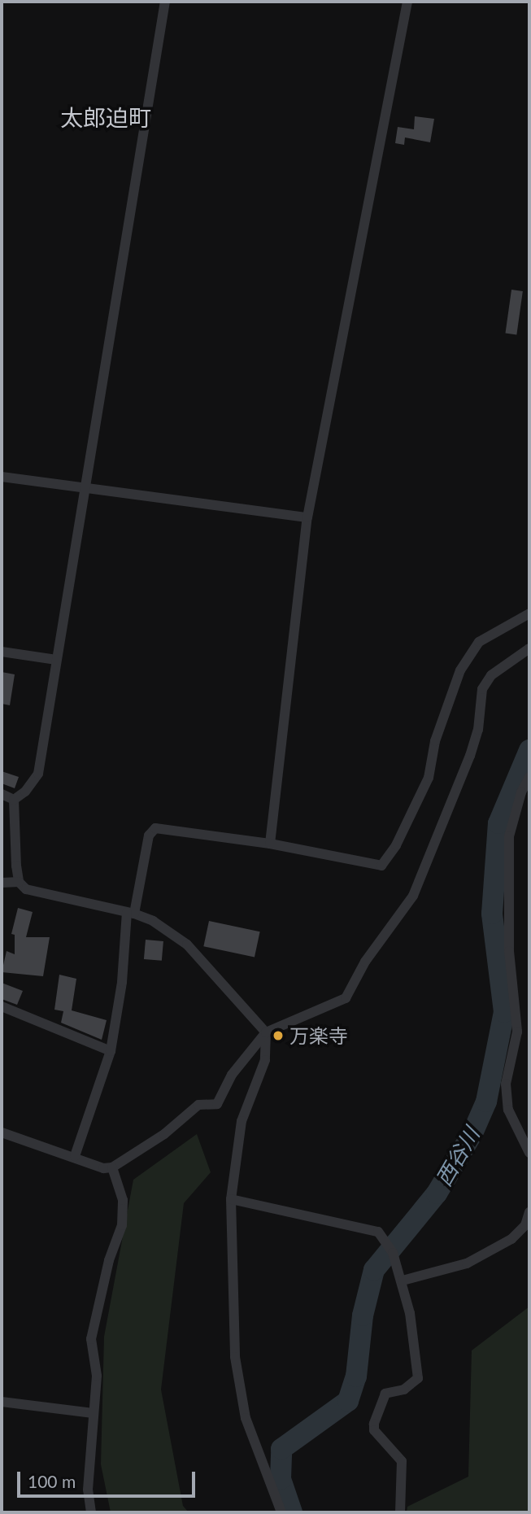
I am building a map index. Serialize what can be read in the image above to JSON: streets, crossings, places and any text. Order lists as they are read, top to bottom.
{
  "districts": ["太郎迫町"],
  "water": ["西谷川"],
  "places": ["万楽寺"],
  "scale_bar": "100 m"
}
